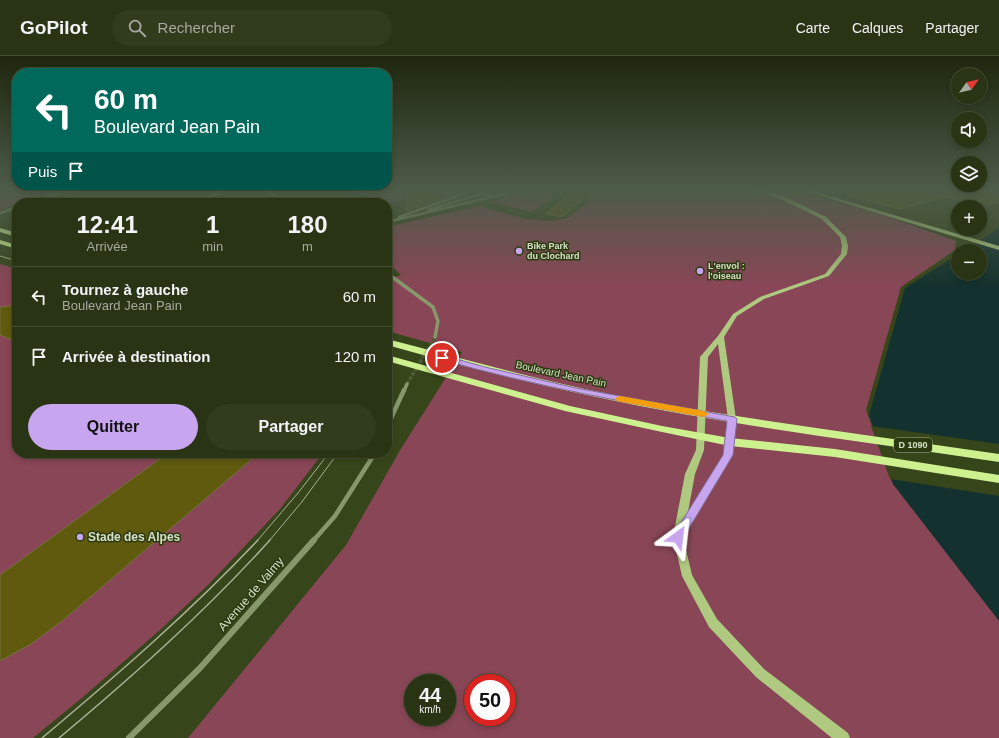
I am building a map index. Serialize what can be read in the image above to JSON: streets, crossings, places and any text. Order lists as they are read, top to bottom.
{
  "streets": {
    "main road": ["Boulevard Jean Pain", "D 1090"],
    "street": ["Avenue de Valmy"]
  },
  "crossings": [
    ["Boulevard Jean Pain", "D 1090"]
  ],
  "places": ["Bike Park du Clochard", "L'envol : l'oiseau", "Stade des Alpes"],
  "north": "top right",
  "page": {
    "header": "GoPilot",
    "search": "Rechercher",
    "nav": ["Carte", "Calques", "Partager"],
    "map_buttons": ["+", "−"],
    "turn": ["60 m", "Boulevard Jean Pain"],
    "then": "Puis",
    "eta": [
      "12:41",
      "Arrivée",
      "1",
      "min",
      "180",
      "m"
    ],
    "list": [
      {
        "name": "Tournez à gauche",
        "note": "Boulevard Jean Pain",
        "value": "60 m"
      },
      {
        "name": "Arrivée à destination",
        "value": "120 m"
      }
    ],
    "buttons": ["Quitter", "Partager"],
    "speed": "44 km/h",
    "limit": "50"
  }
}
